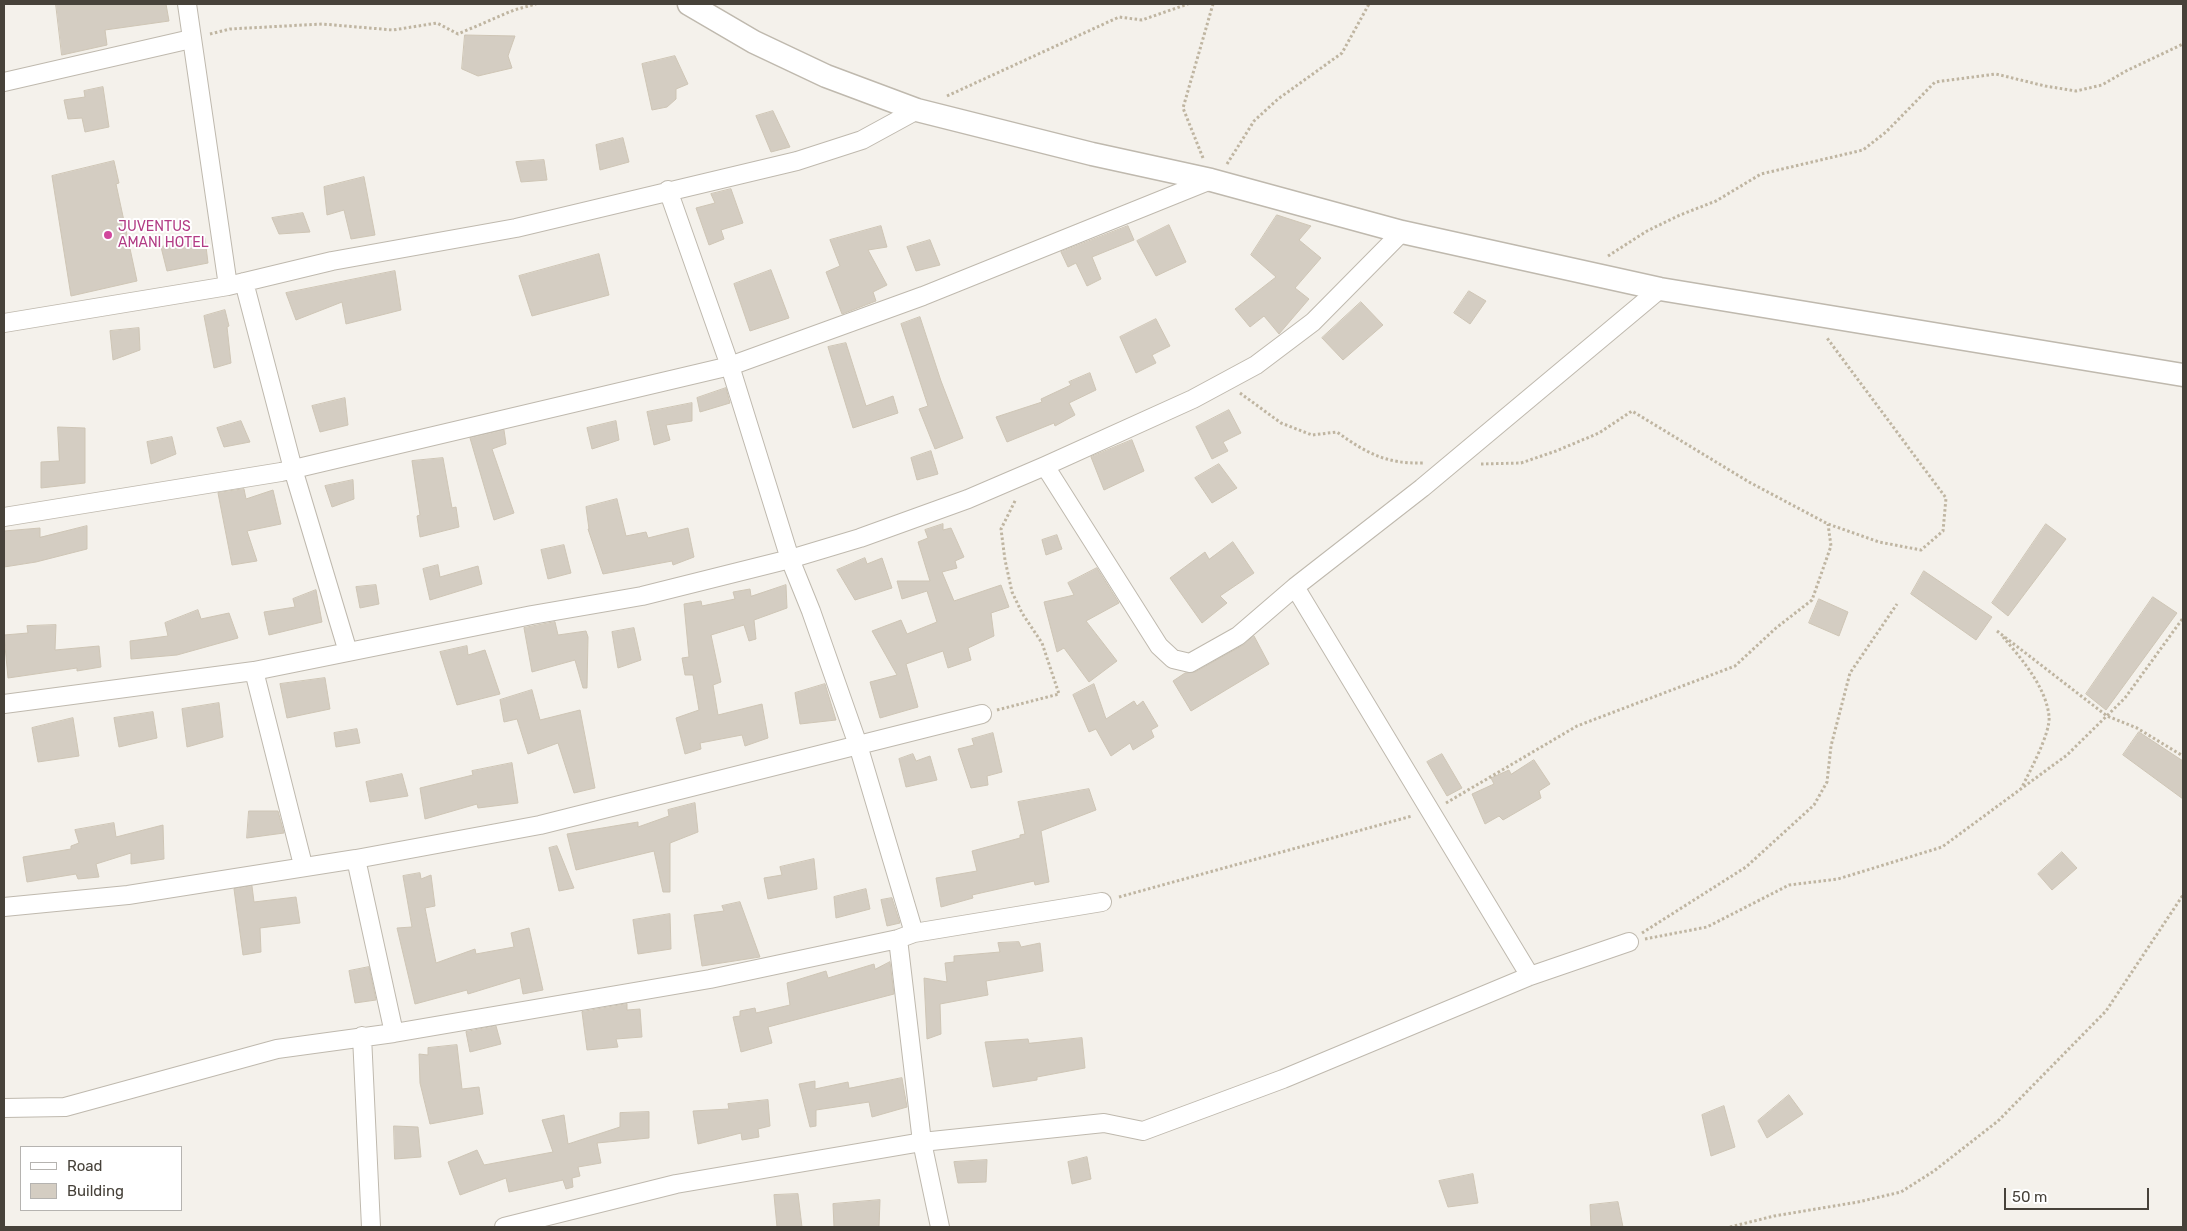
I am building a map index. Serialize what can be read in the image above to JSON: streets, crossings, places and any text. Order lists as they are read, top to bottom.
{
  "places": ["JUVENTUS AMANI HOTEL"],
  "legend": ["Road", "Building"],
  "scale_bar": "50 m"
}
